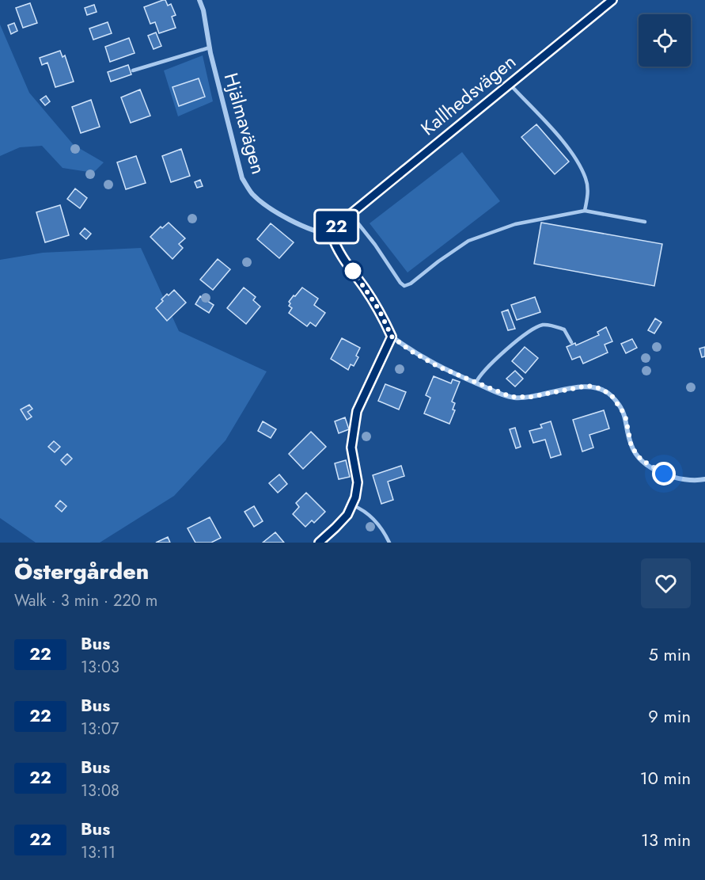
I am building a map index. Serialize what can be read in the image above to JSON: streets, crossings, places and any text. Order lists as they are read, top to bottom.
{
  "streets": {
    "street": ["Kallhedsvägen", "Hjälmavägen"]
  },
  "crossings": [
    ["Kallhedsvägen", "Hjälmavägen"]
  ],
  "lines": ["bus line 22"],
  "page": {
    "on_map": "22",
    "heading": ["Östergården", "Walk · 3 min · 220 m"],
    "list": [
      {
        "mark": "22",
        "name": "Bus",
        "note": "13:03",
        "value": "5 min"
      },
      {
        "mark": "22",
        "name": "Bus",
        "note": "13:07",
        "value": "9 min"
      },
      {
        "mark": "22",
        "name": "Bus",
        "note": "13:08",
        "value": "10 min"
      },
      {
        "mark": "22",
        "name": "Bus",
        "note": "13:11",
        "value": "13 min"
      }
    ]
  }
}
